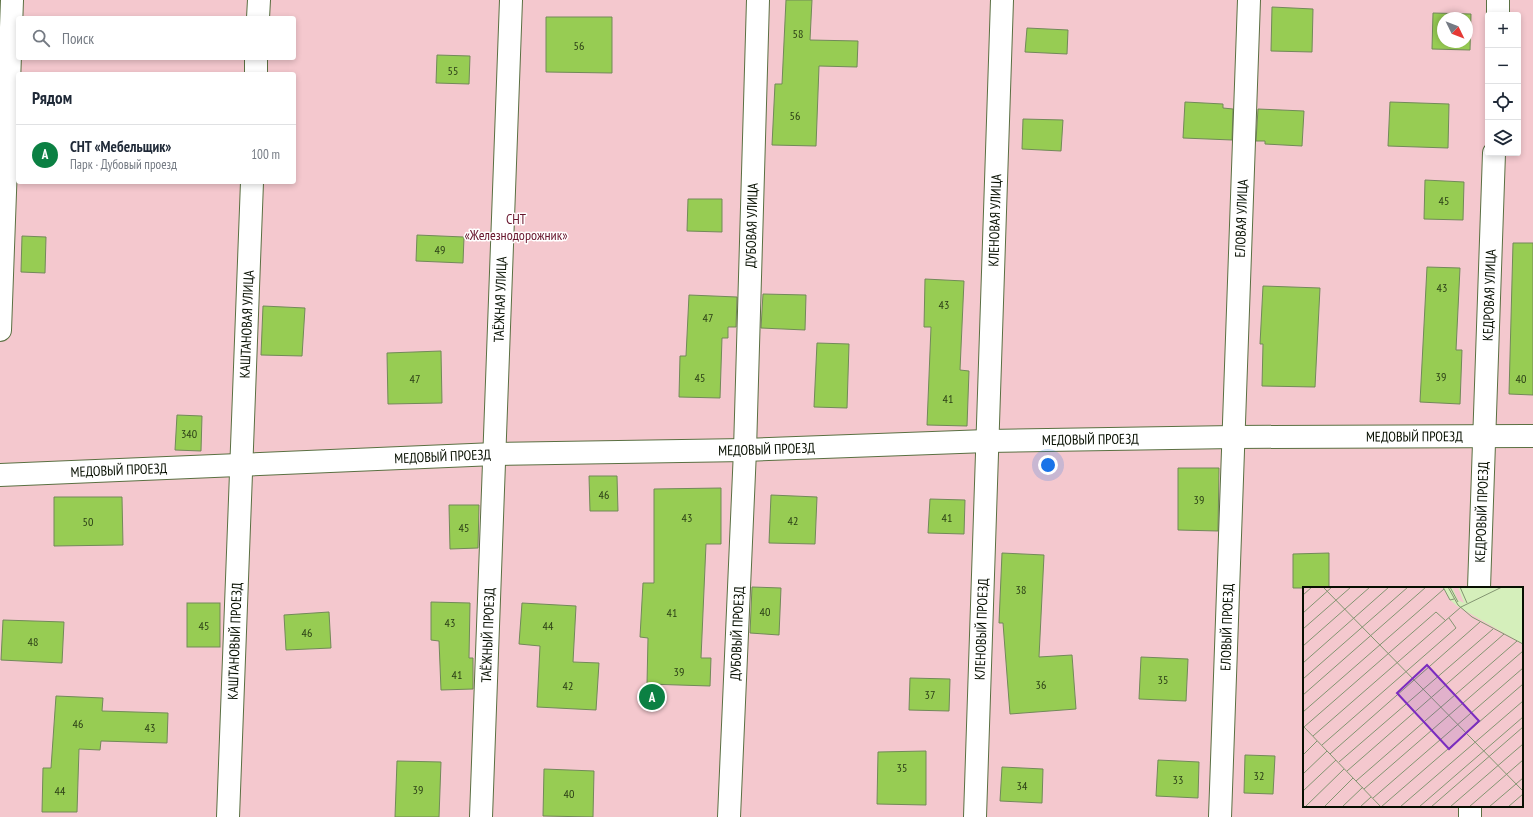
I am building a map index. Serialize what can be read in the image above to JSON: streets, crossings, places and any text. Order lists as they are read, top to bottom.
{
  "streets": {
    "street": [
      "ЕЛОВАЯ УЛИЦА",
      "КЛЕНОВАЯ УЛИЦА",
      "ДУБОВАЯ УЛИЦА",
      "КЕДРОВАЯ УЛИЦА",
      "ТАЁЖНАЯ УЛИЦА",
      "КАШТАНОВАЯ УЛИЦА",
      "МЕДОВЫЙ ПРОЕЗД",
      "КЕДРОВЫЙ ПРОЕЗД",
      "ЕЛОВЫЙ ПРОЕЗД",
      "КЛЕНОВЫЙ ПРОЕЗД",
      "ДУБОВЫЙ ПРОЕЗД",
      "ТАЁЖНЫЙ ПРОЕЗД",
      "КАШТАНОВЫЙ ПРОЕЗД"
    ]
  },
  "crossings": [
    ["ЕЛОВАЯ УЛИЦА", "МЕДОВЫЙ ПРОЕЗД"],
    ["ЕЛОВАЯ УЛИЦА", "ЕЛОВЫЙ ПРОЕЗД"],
    ["КЛЕНОВАЯ УЛИЦА", "МЕДОВЫЙ ПРОЕЗД"],
    ["КЛЕНОВАЯ УЛИЦА", "КЛЕНОВЫЙ ПРОЕЗД"],
    ["ДУБОВАЯ УЛИЦА", "МЕДОВЫЙ ПРОЕЗД"],
    ["ДУБОВАЯ УЛИЦА", "ДУБОВЫЙ ПРОЕЗД"],
    ["КЕДРОВАЯ УЛИЦА", "МЕДОВЫЙ ПРОЕЗД"],
    ["КЕДРОВАЯ УЛИЦА", "КЕДРОВЫЙ ПРОЕЗД"],
    ["ТАЁЖНАЯ УЛИЦА", "МЕДОВЫЙ ПРОЕЗД"],
    ["ТАЁЖНАЯ УЛИЦА", "ТАЁЖНЫЙ ПРОЕЗД"],
    ["КАШТАНОВАЯ УЛИЦА", "МЕДОВЫЙ ПРОЕЗД"],
    ["КАШТАНОВАЯ УЛИЦА", "КАШТАНОВЫЙ ПРОЕЗД"],
    ["МЕДОВЫЙ ПРОЕЗД", "КЕДРОВЫЙ ПРОЕЗД"],
    ["МЕДОВЫЙ ПРОЕЗД", "ЕЛОВЫЙ ПРОЕЗД"],
    ["МЕДОВЫЙ ПРОЕЗД", "КЛЕНОВЫЙ ПРОЕЗД"],
    ["МЕДОВЫЙ ПРОЕЗД", "ДУБОВЫЙ ПРОЕЗД"],
    ["МЕДОВЫЙ ПРОЕЗД", "ТАЁЖНЫЙ ПРОЕЗД"],
    ["МЕДОВЫЙ ПРОЕЗД", "КАШТАНОВЫЙ ПРОЕЗД"]
  ],
  "parks": ["СНТ «Железнодорожник»"],
  "house_numbers": [
    "58",
    "56",
    "55",
    "56",
    "45",
    "49",
    "43",
    "43",
    "47",
    "39",
    "45",
    "47",
    "40",
    "41",
    "340",
    "46",
    "39",
    "43",
    "41",
    "42",
    "50",
    "45",
    "38",
    "40",
    "41",
    "43",
    "45",
    "44",
    "46",
    "48",
    "39",
    "41",
    "35",
    "36",
    "42",
    "37",
    "46",
    "43",
    "35",
    "32",
    "33",
    "34",
    "39",
    "44",
    "40"
  ],
  "north": "bottom right",
  "page": {
    "map_buttons": ["+", "−"],
    "search": "Поиск",
    "heading": "Рядом",
    "list": [
      {
        "mark": "A",
        "name": "СНТ «Мебельщик»",
        "note": "Парк · Дубовый проезд",
        "value": "100 m"
      }
    ],
    "pins": "A"
  }
}
